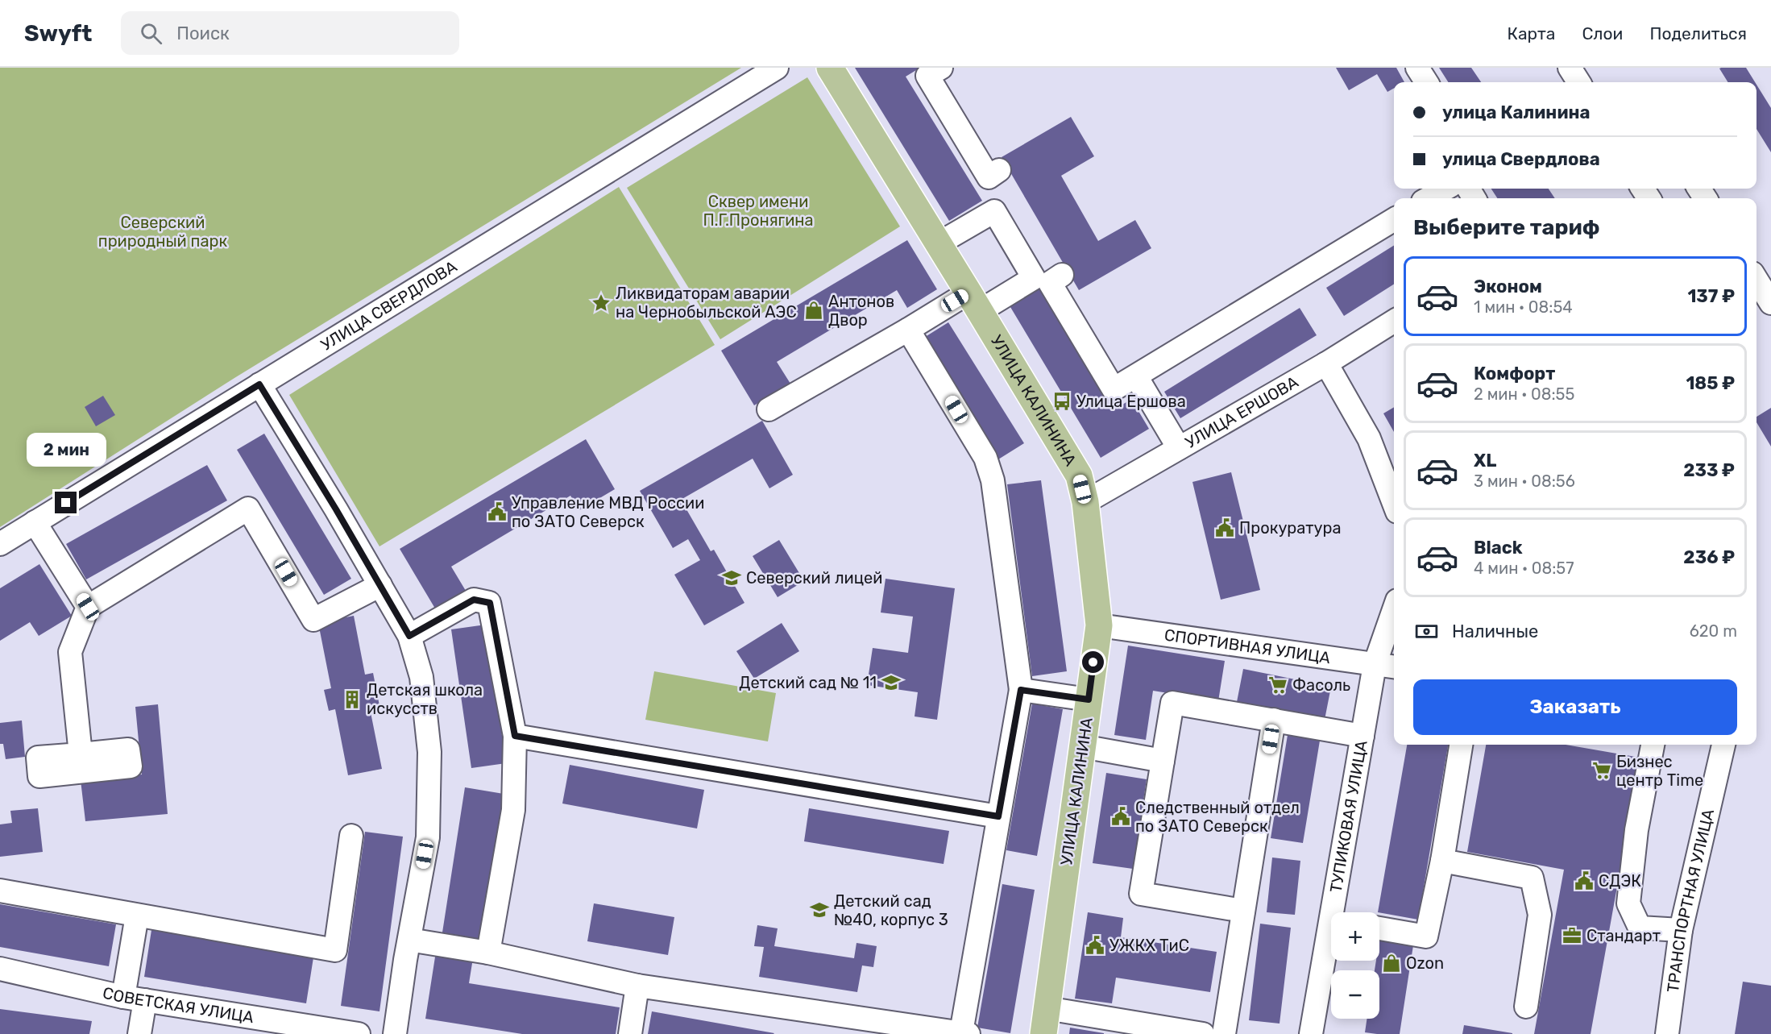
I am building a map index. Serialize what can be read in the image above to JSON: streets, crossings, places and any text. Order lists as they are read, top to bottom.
{
  "streets": {
    "main road": ["УЛИЦА КАЛИНИНА"],
    "street": [
      "УЛИЦА СВЕРДЛОВА",
      "УЛИЦА ЕРШОВА",
      "СПОРТИВНАЯ УЛИЦА",
      "ТУПИКОВАЯ УЛИЦА",
      "ТРАНСПОРТНАЯ УЛИЦА",
      "СОВЕТСКАЯ УЛИЦА"
    ]
  },
  "crossings": [
    ["УЛИЦА КАЛИНИНА", "УЛИЦА ЕРШОВА"],
    ["УЛИЦА КАЛИНИНА", "СПОРТИВНАЯ УЛИЦА"],
    ["СПОРТИВНАЯ УЛИЦА", "ТУПИКОВАЯ УЛИЦА"]
  ],
  "parks": ["Сквер имени П.Г.Пронягина", "Северский природный парк"],
  "places": {
    "place": ["Ликвидаторам аварии на Чернобыльской АЭС"],
    "shop": ["Антонов Двор", "Ozon"],
    "bus stop": ["Улица Ершова"],
    "public building": [
      "Управление МВД России по ЗАТО Северск",
      "Прокуратура",
      "Следственный отдел по ЗАТО Северск",
      "СДЭК",
      "УЖКХ ТиС"
    ],
    "school or university": ["Северский лицей", "Детский сад № 11", "Детский сад №40, корпус 3"],
    "supermarket": ["Фасоль", "Бизнес центр Time"],
    "building": ["Детская школа искусств"],
    "office": ["Стандарт"]
  },
  "page": {
    "header": "Swyft",
    "search": "Поиск",
    "nav": ["Карта", "Слои", "Поделиться"],
    "banner": ["улица Калинина", "улица Свердлова"],
    "heading": "Выберите тариф",
    "list": [
      {
        "name": "Эконом",
        "note": "1 мин · 08:54",
        "value": "137 ₽"
      },
      {
        "name": "Комфорт",
        "note": "2 мин · 08:55",
        "value": "185 ₽"
      },
      {
        "name": "XL",
        "note": "3 мин · 08:56",
        "value": "233 ₽"
      },
      {
        "name": "Black",
        "note": "4 мин · 08:57",
        "value": "236 ₽"
      }
    ],
    "bubble": "2 мин",
    "pay": ["Наличные", "620 m"],
    "buttons": "Заказать",
    "map_buttons": ["+", "−"]
  }
}
